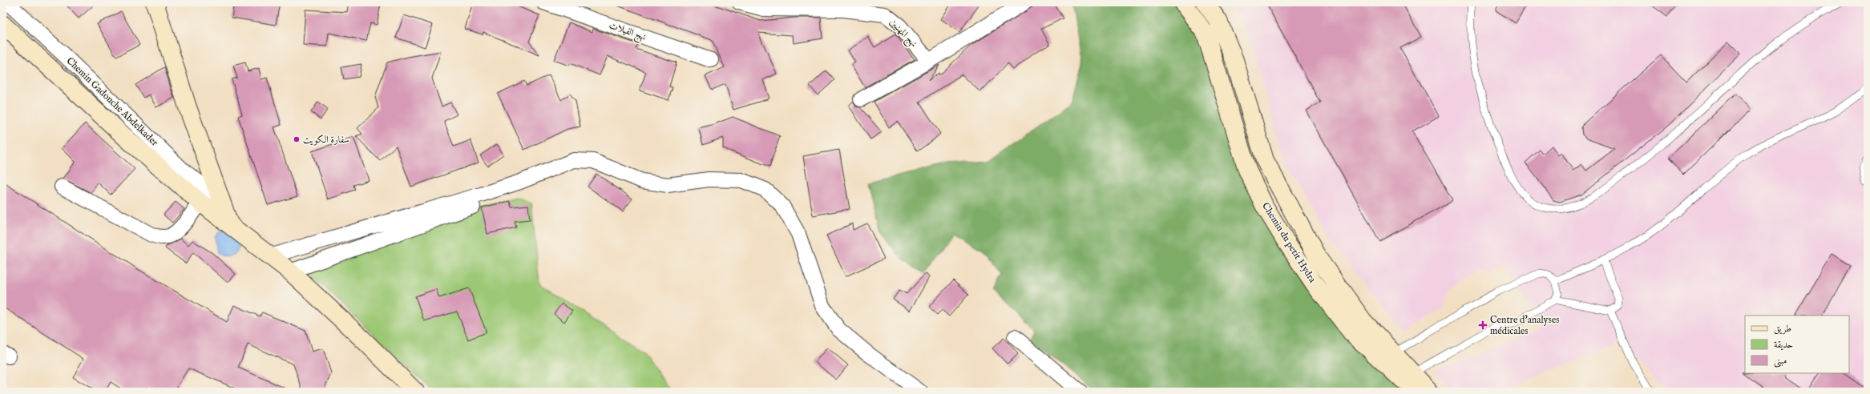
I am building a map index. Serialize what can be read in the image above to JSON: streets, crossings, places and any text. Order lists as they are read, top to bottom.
{
  "streets": {
    "main road": ["Chemin du petit Hydra"],
    "street": ["نهج الفيلات", "نهج المهنيين", "Chemin Gadouche Abdelkader"]
  },
  "places": {
    "other": ["سفارة الكويت"],
    "health": ["Centre d'analyses médicales"]
  },
  "legend": ["طريق", "حديقة", "مبنى"]
}
